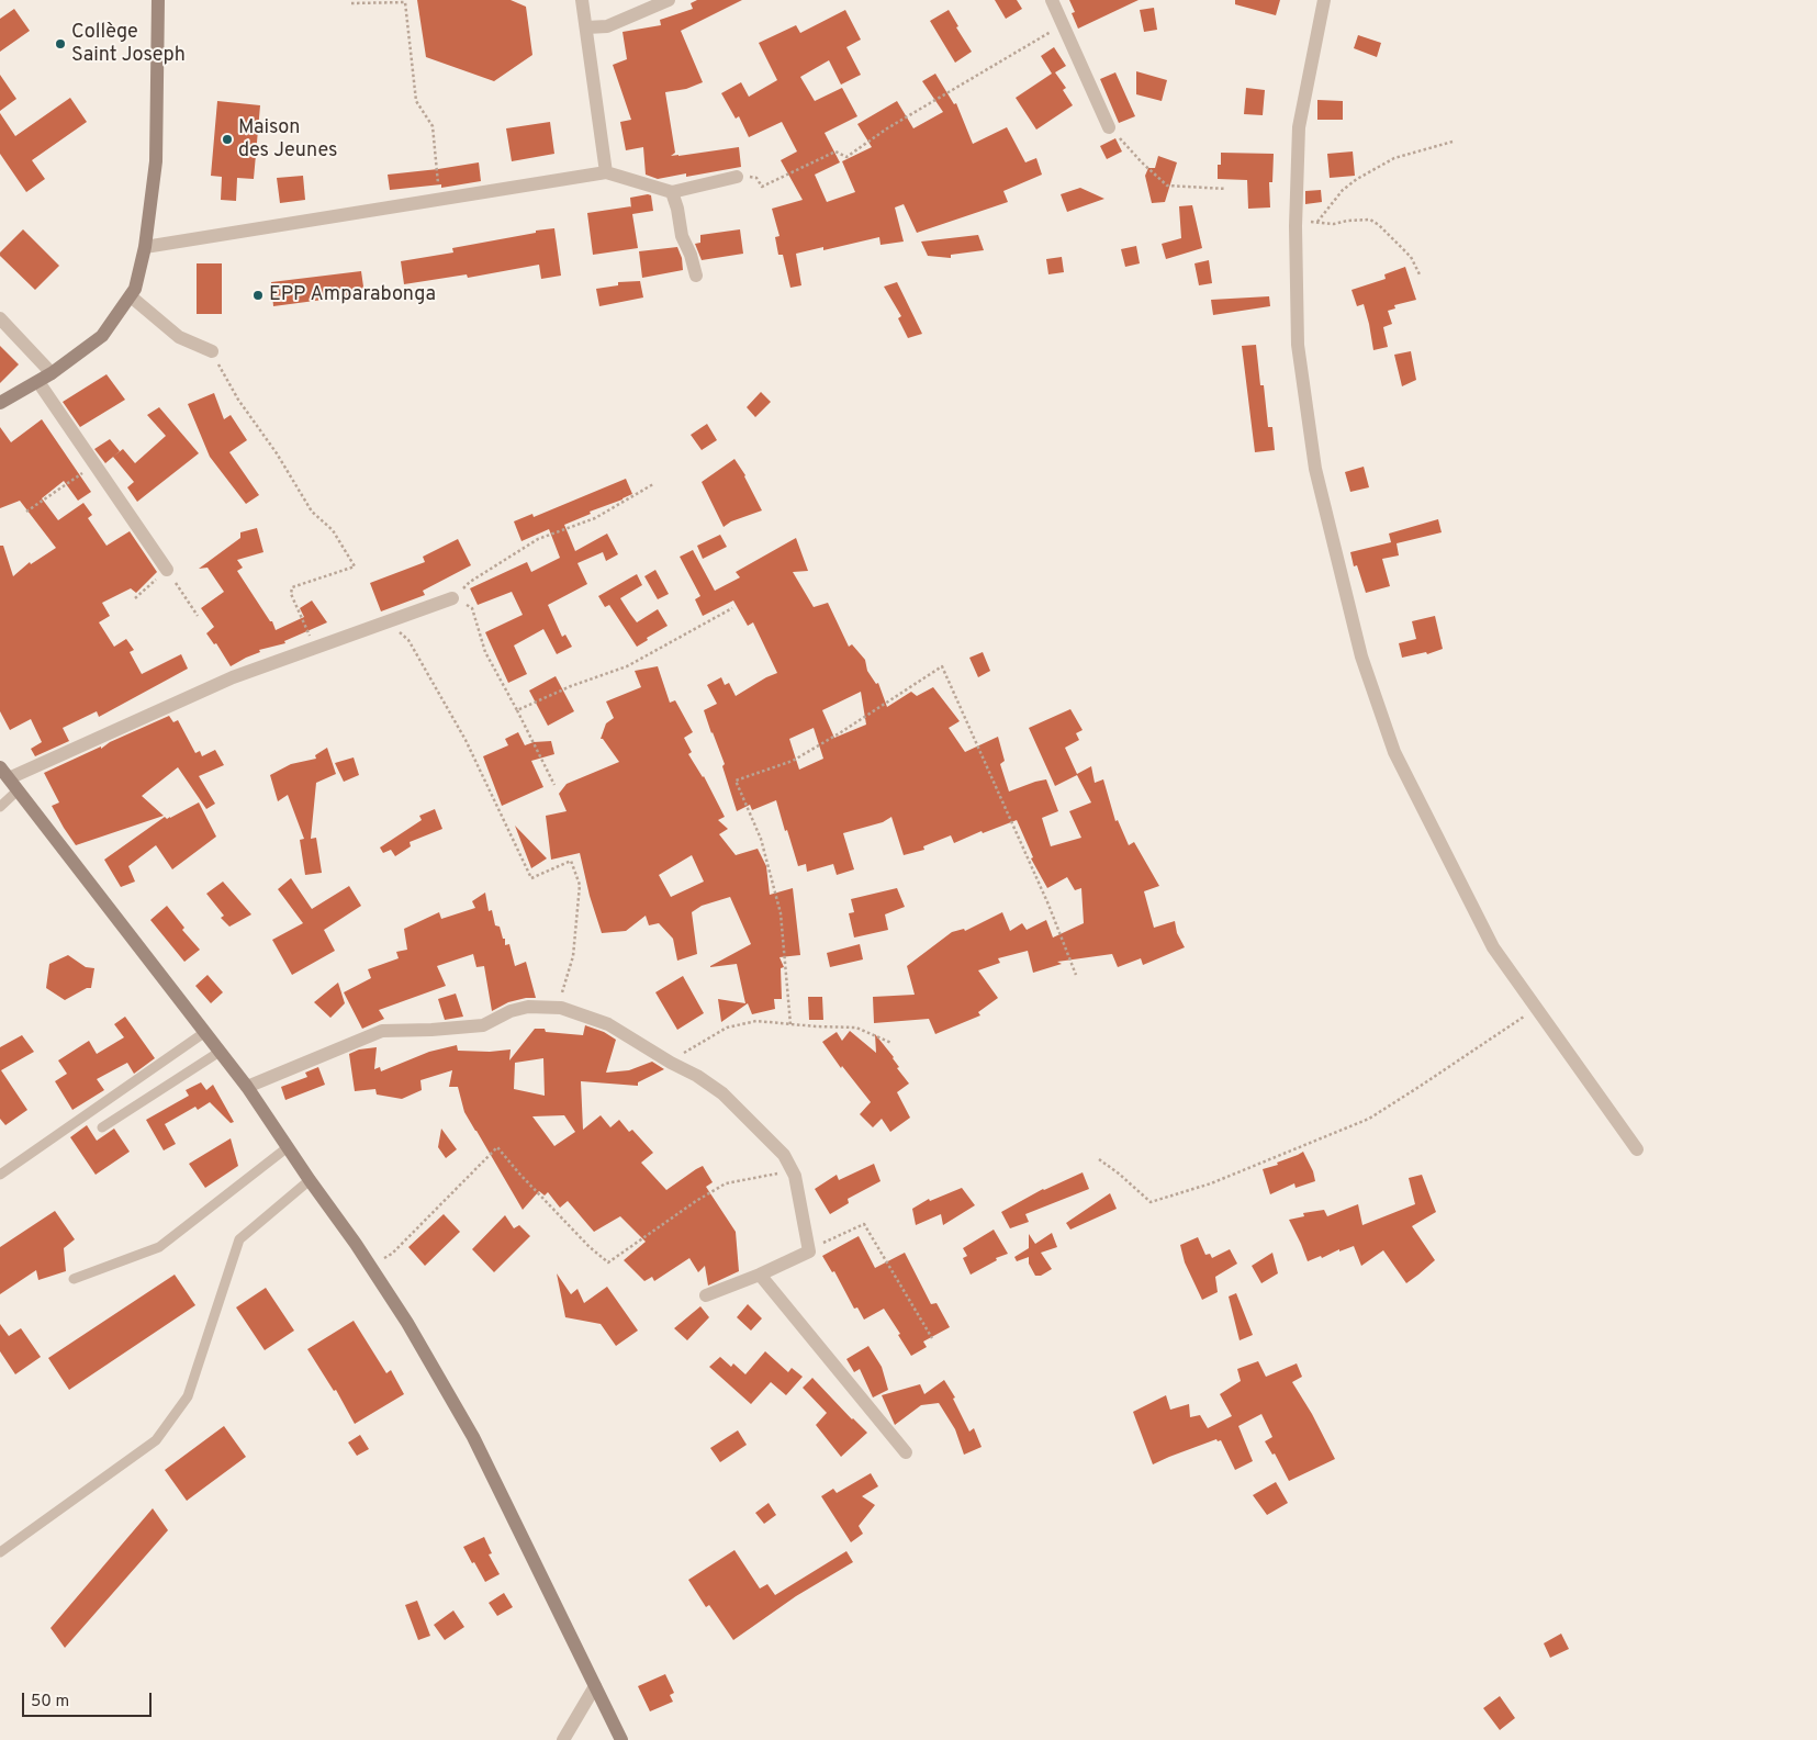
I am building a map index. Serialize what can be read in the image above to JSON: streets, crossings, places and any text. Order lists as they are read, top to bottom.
{
  "places": ["Collège Saint Joseph", "Maison des Jeunes", "EPP Amparabonga"],
  "scale_bar": "50 m"
}
